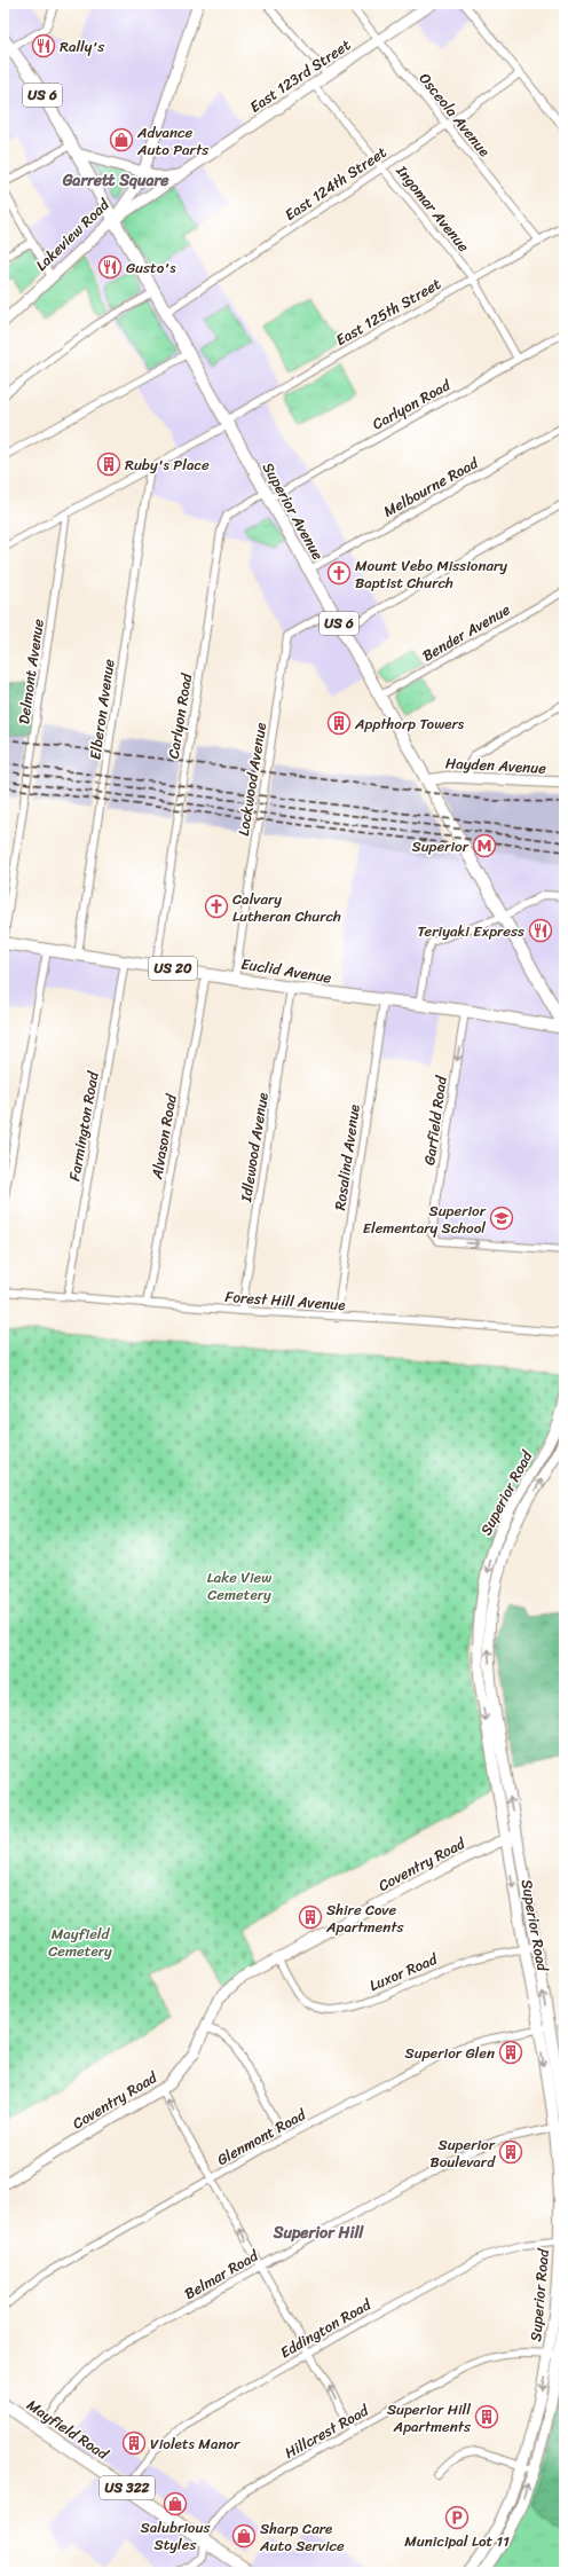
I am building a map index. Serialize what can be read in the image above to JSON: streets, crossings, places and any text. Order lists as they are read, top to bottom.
{
  "streets": {
    "main road": [
      "East 123rd Street",
      "US 6",
      "Lakeview Road",
      "Superior Avenue",
      "Hayden Avenue",
      "US 20",
      "Euclid Avenue",
      "Superior Road",
      "Coventry Road",
      "Mayfield Road",
      "US 322"
    ],
    "street": [
      "Osceola Avenue",
      "East 124th Street",
      "Ingomar Avenue",
      "East 125th Street",
      "Carlyon Road",
      "Melbourne Road",
      "Bender Avenue",
      "Delmont Avenue",
      "Elberon Avenue",
      "Lockwood Avenue",
      "Garfield Road",
      "Farmington Road",
      "Alvason Road",
      "Idlewood Avenue",
      "Rosalind Avenue",
      "Forest Hill Avenue",
      "Luxor Road",
      "Glenmont Road",
      "Belmar Road",
      "Eddington Road",
      "Hillcrest Road"
    ]
  },
  "crossings": [
    ["East 123rd Street", "Osceola Avenue"],
    ["East 123rd Street", "Ingomar Avenue"],
    ["East 123rd Street", "Lakeview Road"],
    ["East 123rd Street", "Superior Avenue"],
    ["Osceola Avenue", "East 124th Street"],
    ["Osceola Avenue", "East 125th Street"],
    ["East 124th Street", "Ingomar Avenue"],
    ["East 124th Street", "Superior Avenue"],
    ["Ingomar Avenue", "East 125th Street"],
    ["Ingomar Avenue", "Carlyon Road"],
    ["Lakeview Road", "Superior Avenue"],
    ["East 125th Street", "Superior Avenue"],
    ["East 125th Street", "Delmont Avenue"],
    ["East 125th Street", "Elberon Avenue"],
    ["Carlyon Road", "Superior Avenue"],
    ["Carlyon Road", "Euclid Avenue"],
    ["Melbourne Road", "Superior Avenue"],
    ["Superior Avenue", "Bender Avenue"],
    ["Superior Avenue", "Hayden Avenue"],
    ["Superior Avenue", "Lockwood Avenue"],
    ["Superior Avenue", "Euclid Avenue"],
    ["Delmont Avenue", "Euclid Avenue"],
    ["Elberon Avenue", "Euclid Avenue"],
    ["Lockwood Avenue", "Euclid Avenue"],
    ["Euclid Avenue", "Garfield Road"],
    ["Euclid Avenue", "Farmington Road"],
    ["Euclid Avenue", "Alvason Road"],
    ["Euclid Avenue", "Idlewood Avenue"],
    ["Euclid Avenue", "Rosalind Avenue"],
    ["Farmington Road", "Forest Hill Avenue"],
    ["Alvason Road", "Forest Hill Avenue"],
    ["Idlewood Avenue", "Forest Hill Avenue"],
    ["Rosalind Avenue", "Forest Hill Avenue"],
    ["Superior Road", "Coventry Road"],
    ["Superior Road", "Luxor Road"],
    ["Superior Road", "Glenmont Road"],
    ["Superior Road", "Belmar Road"],
    ["Superior Road", "Eddington Road"],
    ["Superior Road", "Hillcrest Road"],
    ["Coventry Road", "Luxor Road"],
    ["Belmar Road", "Mayfield Road"],
    ["Eddington Road", "Mayfield Road"],
    ["Mayfield Road", "Hillcrest Road"]
  ],
  "districts": ["Garrett Square", "Superior Hill"],
  "parks": ["Lake View Cemetery", "Mayfield Cemetery"],
  "places": {
    "restaurant": ["Rally's", "Gusto's", "Teriyaki Express"],
    "shop": ["Advance Auto Parts", "Salubrious Styles", "Sharp Care Auto Service"],
    "building": [
      "Ruby's Place",
      "Appthorp Towers",
      "Shire Cove Apartments",
      "Superior Glen",
      "Superior Boulevard",
      "Superior Hill Apartments",
      "Violets Manor"
    ],
    "church": ["Mount Vebo Missionary Baptist Church", "Calvary Lutheran Church"],
    "metro station": ["Superior"],
    "school or university": ["Superior Elementary School"],
    "parking": ["Municipal Lot 11"]
  }
}
